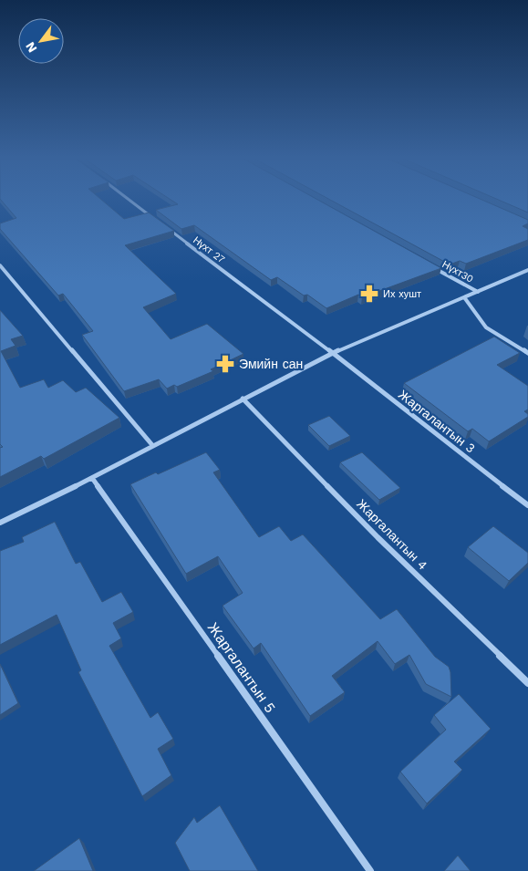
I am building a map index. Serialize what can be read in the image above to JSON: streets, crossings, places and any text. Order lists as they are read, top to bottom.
{
  "streets": {
    "street": [
      "Нүхт 27",
      "Нүхт30",
      "Жаргалантын 3",
      "Жаргалантын 4",
      "Жаргалантын 5"
    ]
  },
  "crossings": [
    ["Нүхт 27", "Жаргалантын 3"]
  ],
  "places": {
    "pharmacy": ["Их хушт", "Эмийн сан"]
  },
  "north": "bottom left"
}
